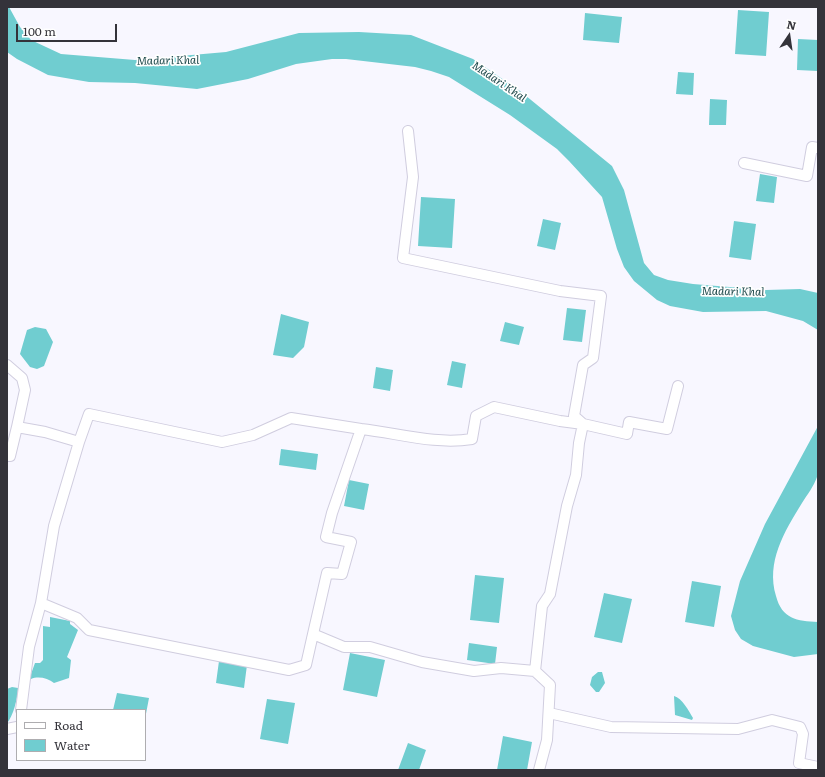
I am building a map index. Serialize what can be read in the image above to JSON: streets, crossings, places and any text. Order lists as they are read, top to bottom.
{
  "water": ["Madari Khal"],
  "legend": ["Road", "Water"],
  "scale_bar": "100 m",
  "north": "top"
}
